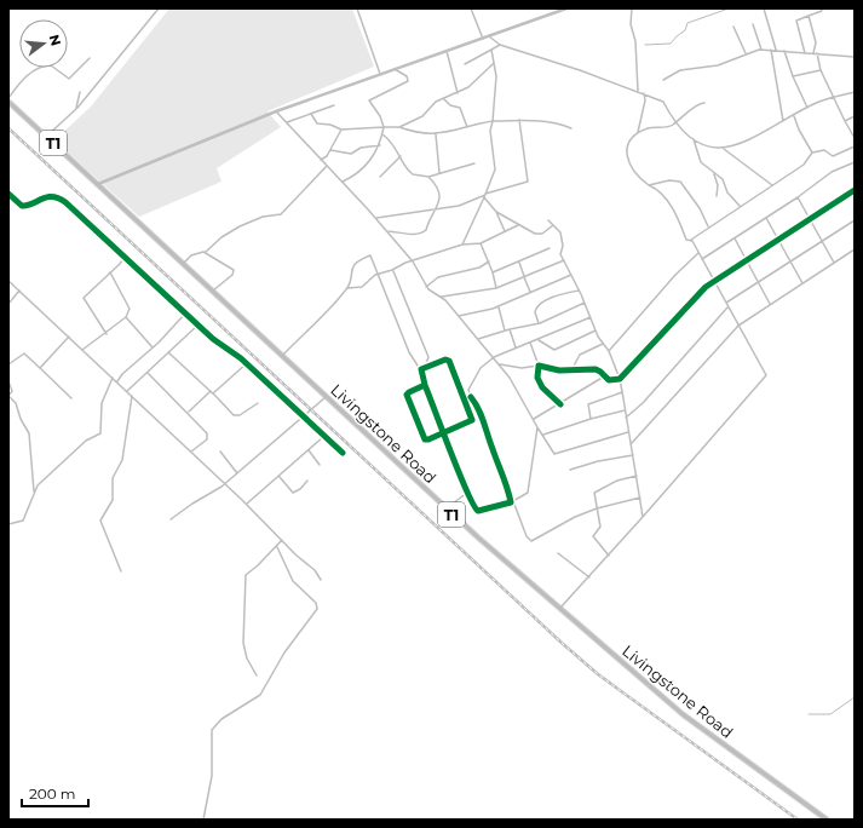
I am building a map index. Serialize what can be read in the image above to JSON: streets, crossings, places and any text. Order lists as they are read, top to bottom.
{
  "streets": {
    "highway": ["T1", "Livingstone Road"]
  },
  "scale_bar": "200 m",
  "north": "right"
}
